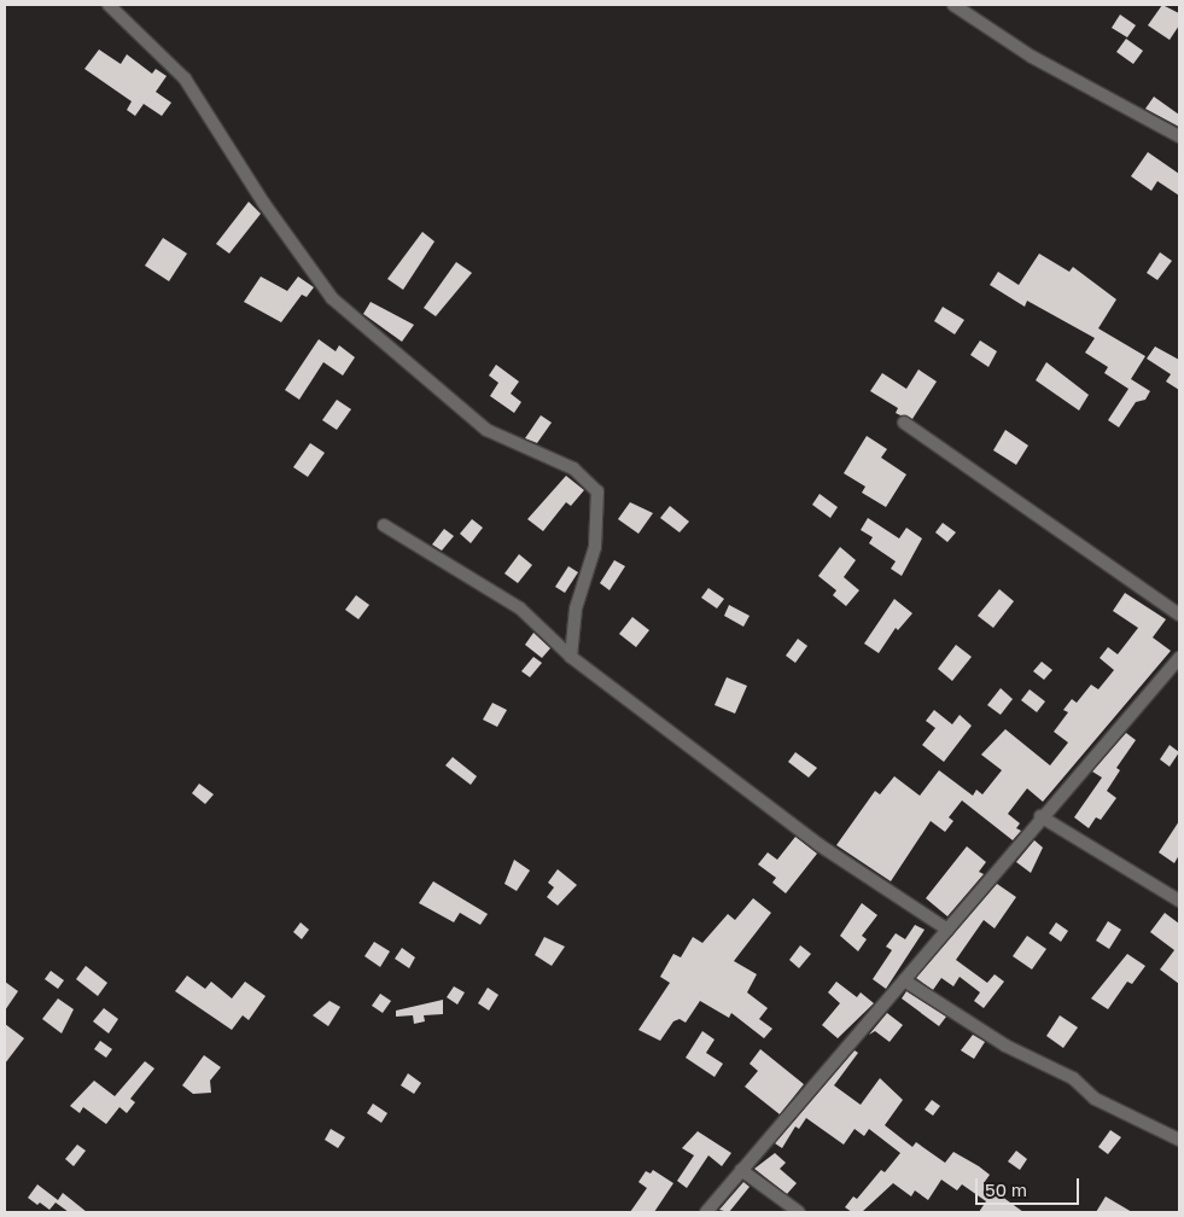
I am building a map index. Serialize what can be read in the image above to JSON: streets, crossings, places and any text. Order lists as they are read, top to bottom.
{
  "scale_bar": "50 m"
}
